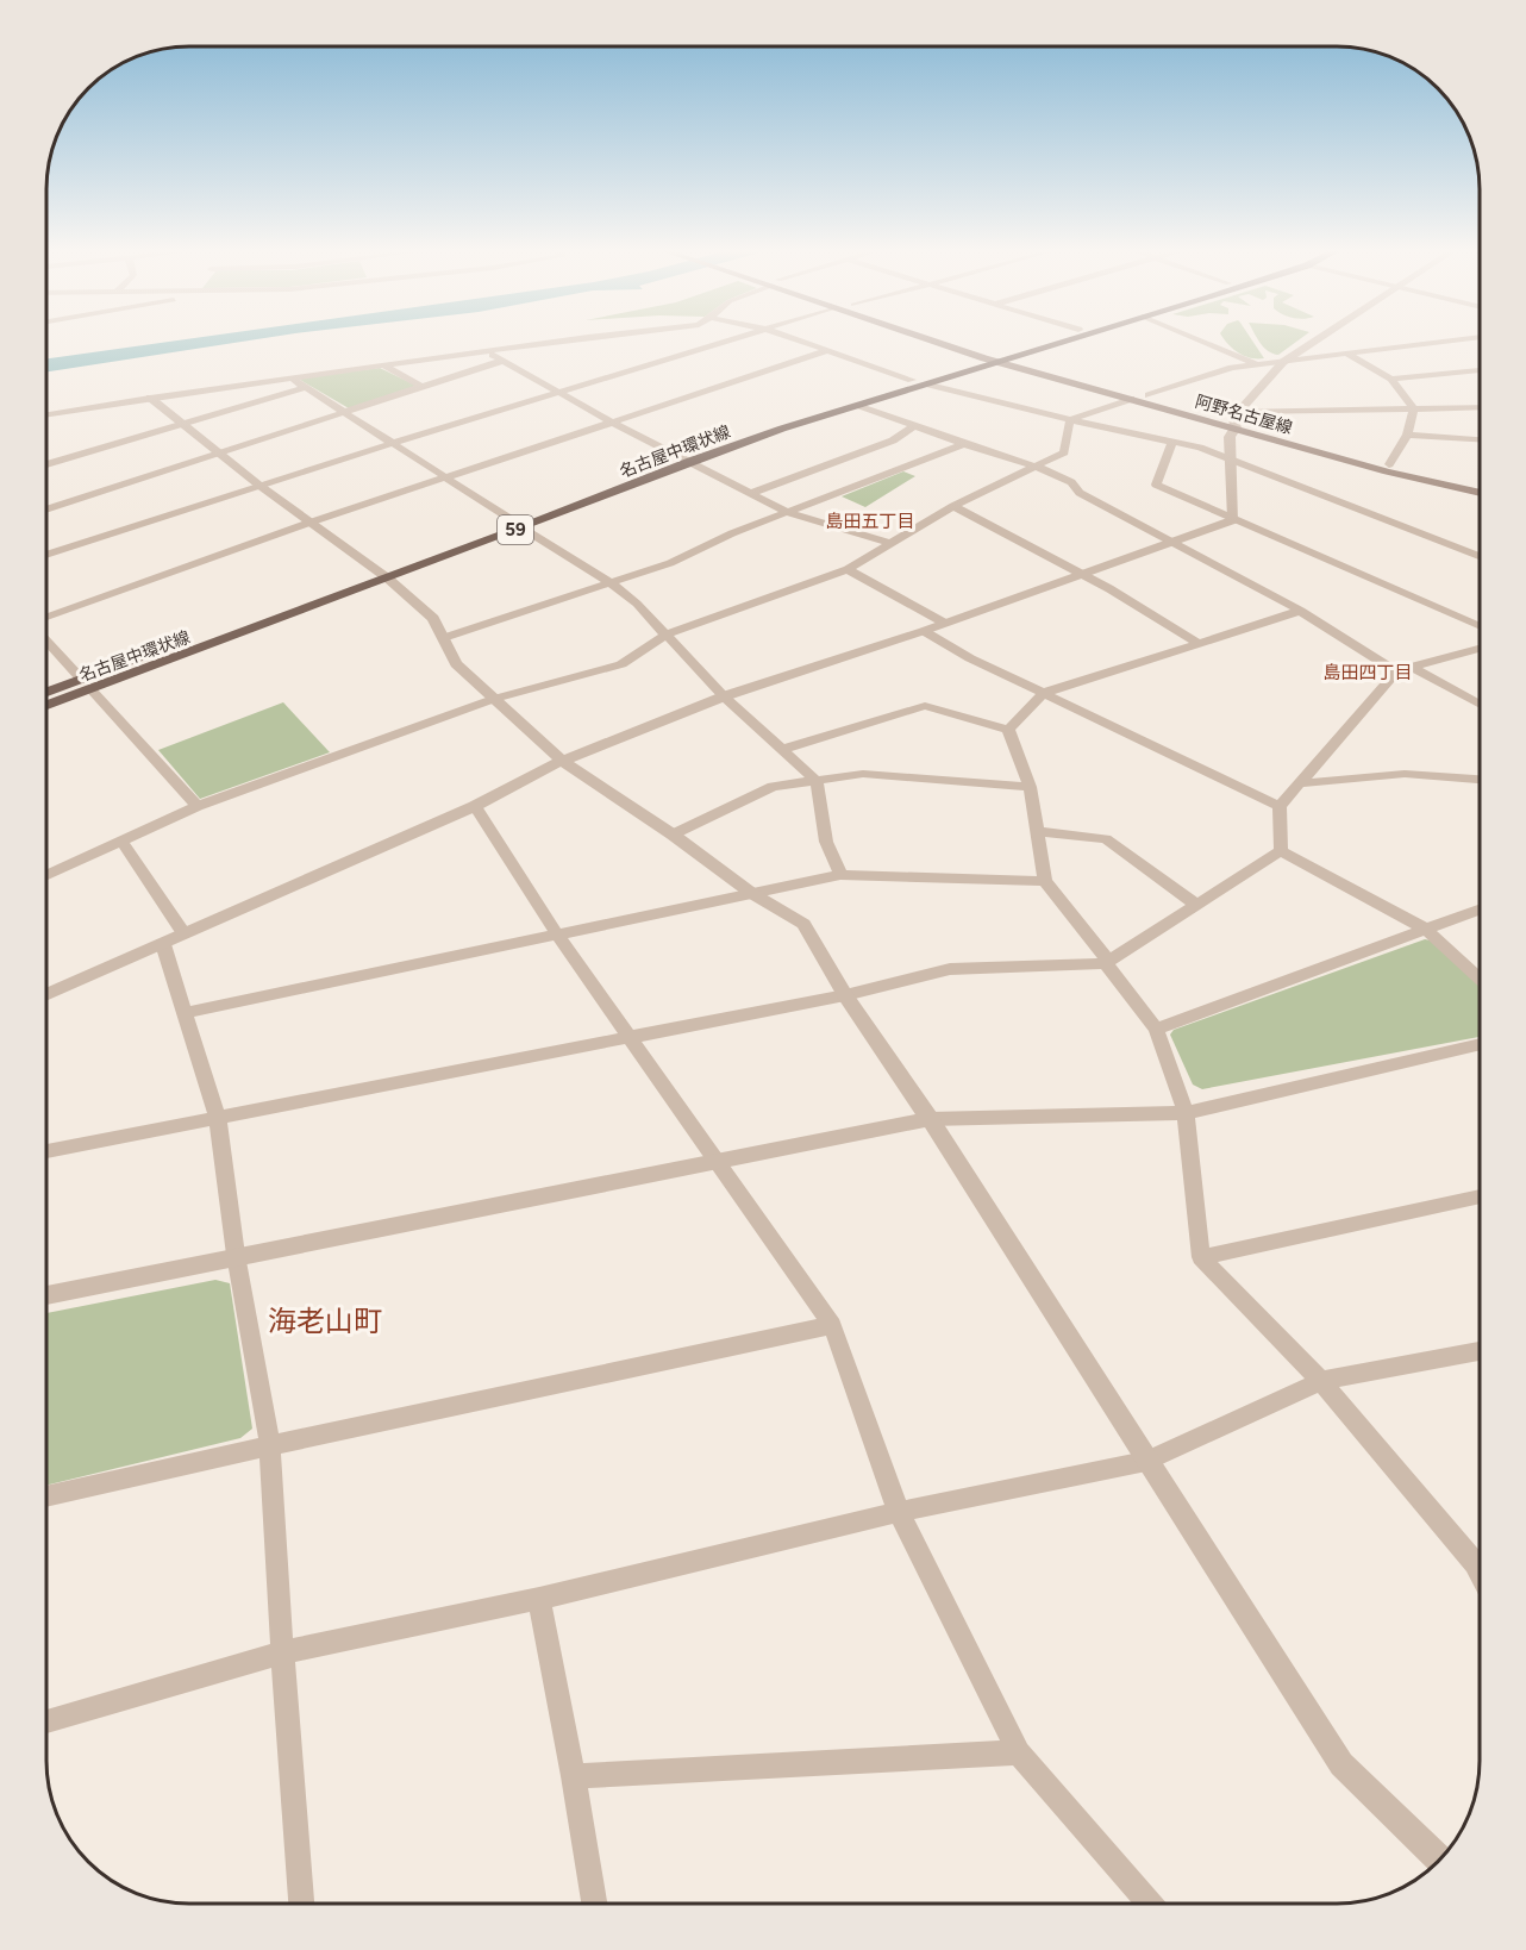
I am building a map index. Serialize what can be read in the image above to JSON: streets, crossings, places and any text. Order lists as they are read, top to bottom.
{
  "streets": {
    "main road": ["阿野名古屋線", "名古屋中環状線", "59"]
  },
  "crossings": [
    ["阿野名古屋線", "名古屋中環状線"]
  ],
  "districts": ["島田五丁目", "島田四丁目", "海老山町"]
}
